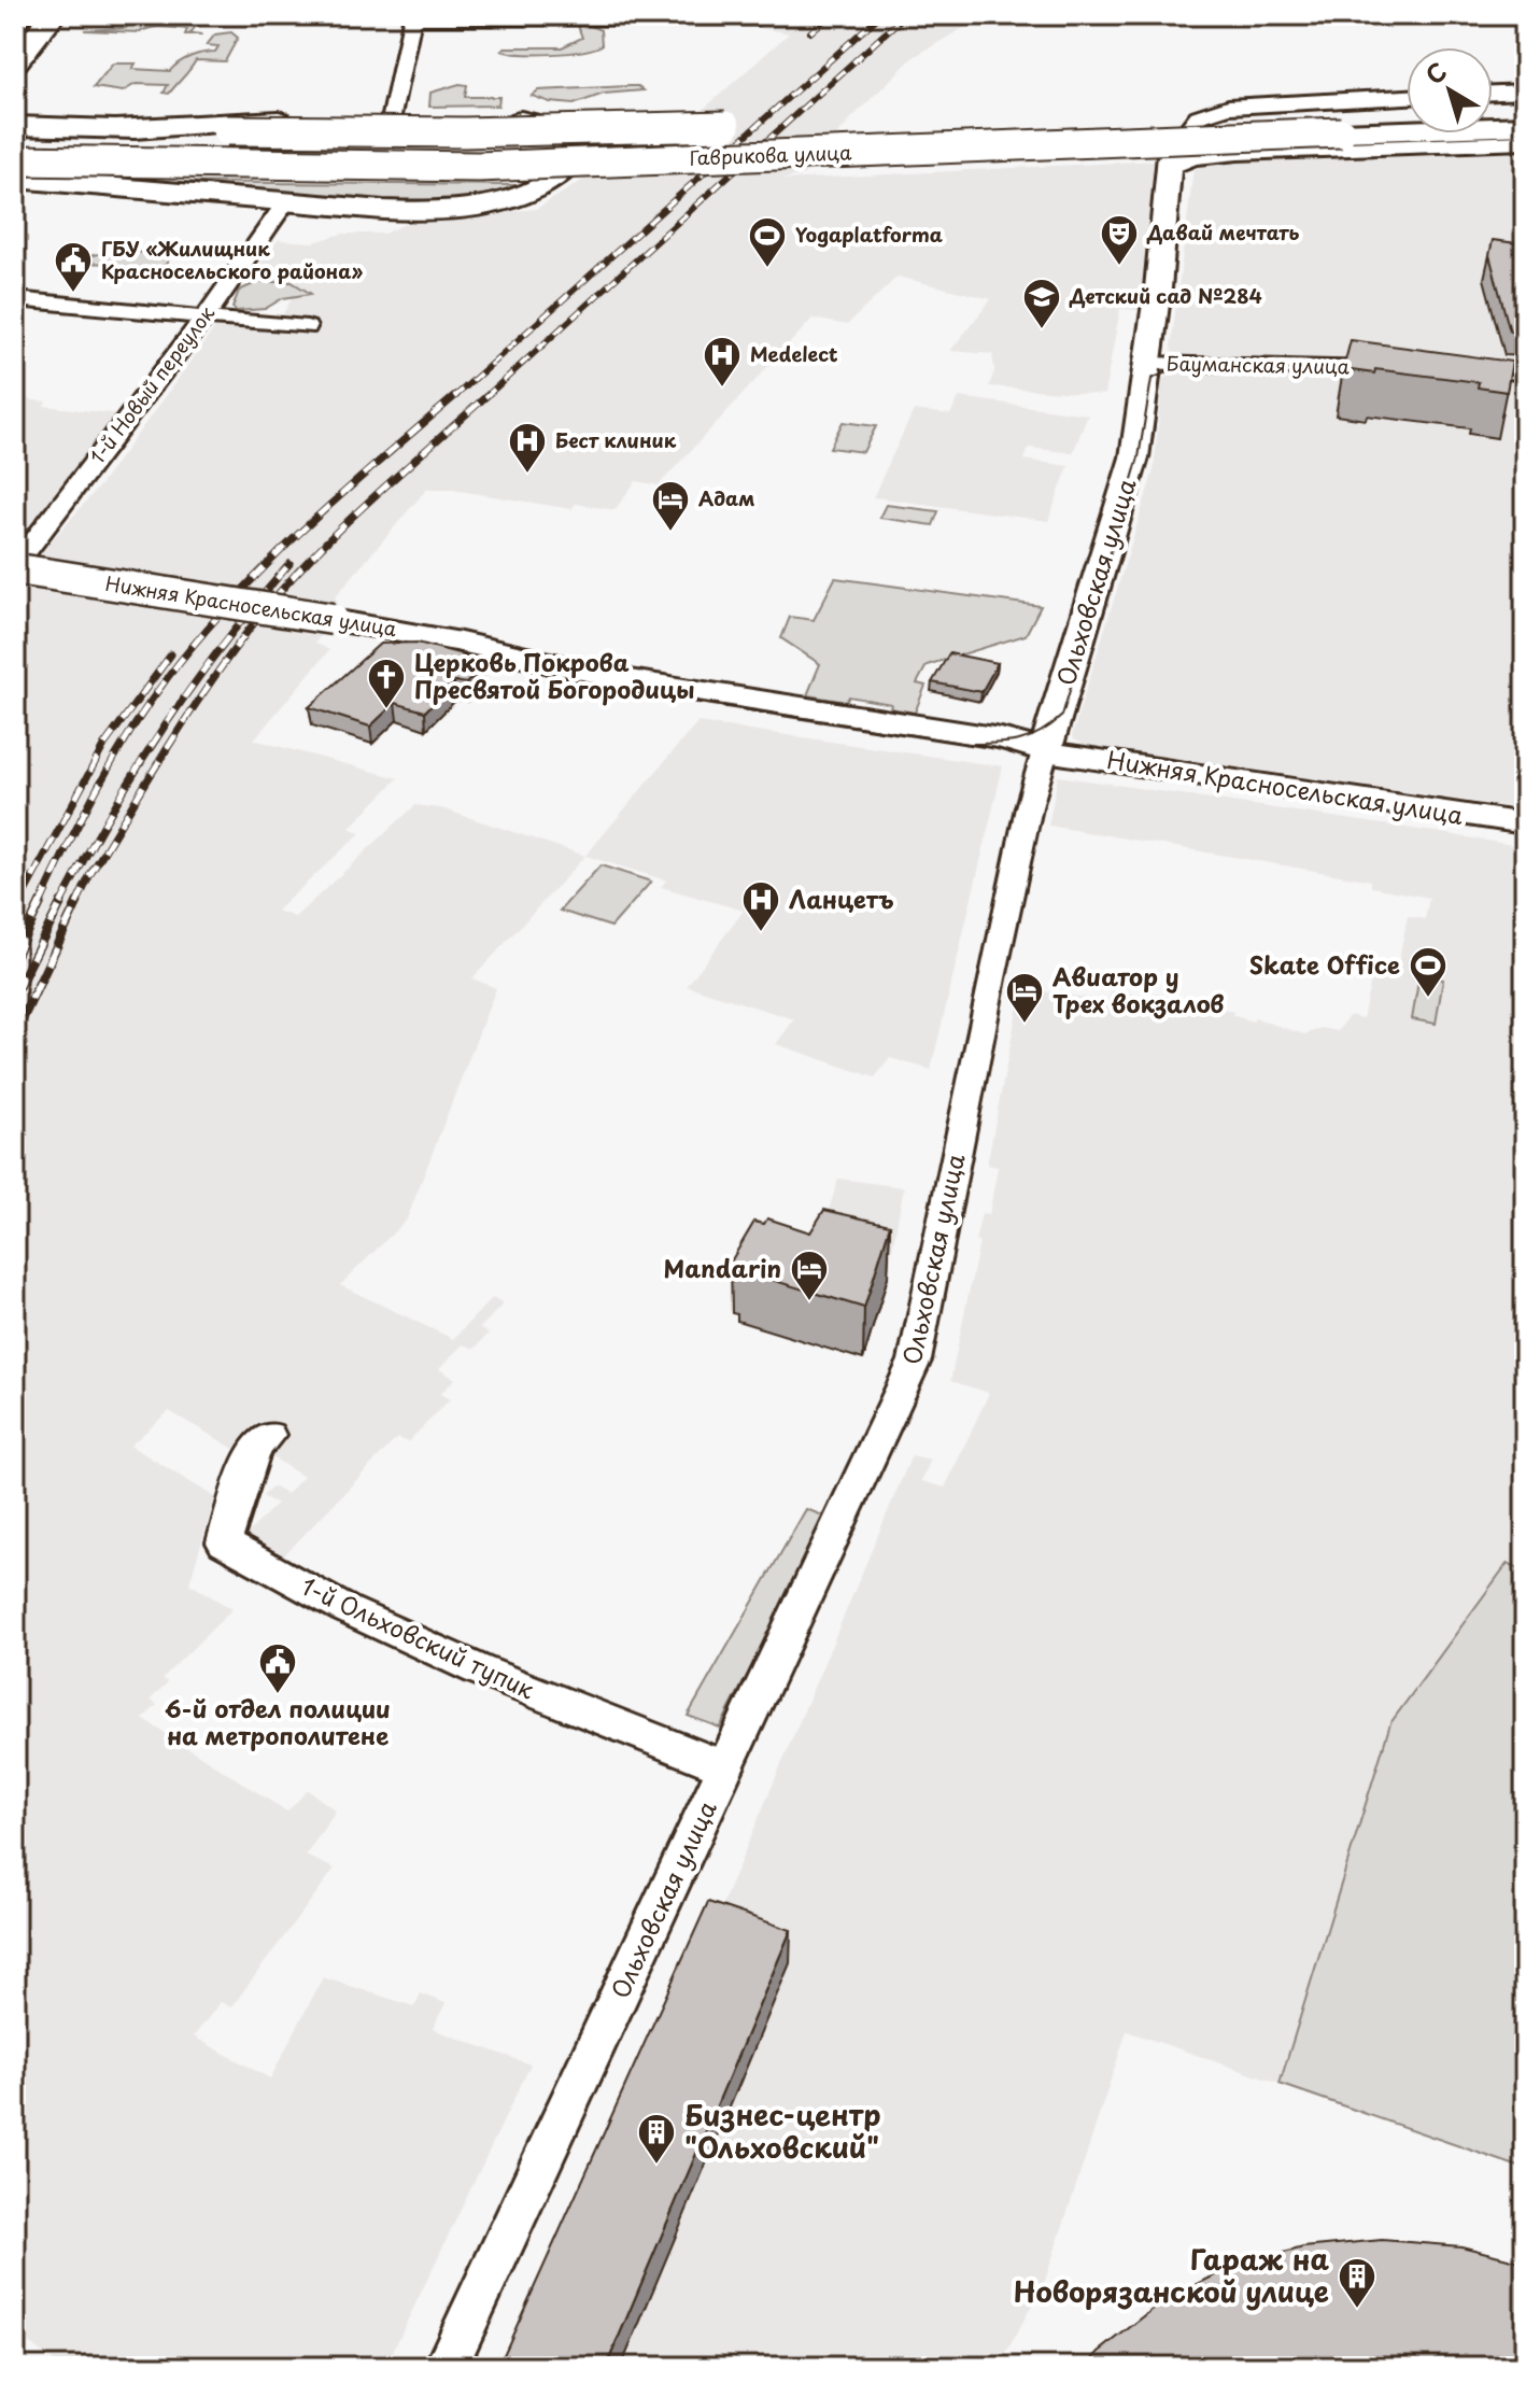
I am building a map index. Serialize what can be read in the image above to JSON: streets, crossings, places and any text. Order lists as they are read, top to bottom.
{
  "streets": {
    "main road": ["Гаврикова улица"],
    "street": [
      "Бауманская улица",
      "1-й Новый переулок",
      "Ольховская улица",
      "Нижняя Красносельская улица",
      "1-й Ольховский тупик"
    ]
  },
  "crossings": [
    ["Бауманская улица", "Ольховская улица"],
    ["1-й Новый переулок", "Нижняя Красносельская улица"],
    ["Ольховская улица", "Нижняя Красносельская улица"],
    ["Ольховская улица", "1-й Ольховский тупик"]
  ],
  "places": {
    "theatre": ["Давай мечтать"],
    "sports": ["Yogaplatforma", "Skate Office"],
    "public building": ["ГБУ «Жилищник Красносельского района»", "6-й отдел полиции на метрополитене"],
    "school or university": ["Детский сад №284"],
    "hospital": ["Medelect", "Бест клиник", "Ланцетъ"],
    "hotel": ["Адам", "Авиатор у Трех вокзалов", "Mandarin"],
    "church": ["Церковь Покрова Пресвятой Богородицы"],
    "building": ["Бизнес-центр \"Ольховский\"", "Гараж на Новорязанской улице"]
  },
  "north": "top left"
}
